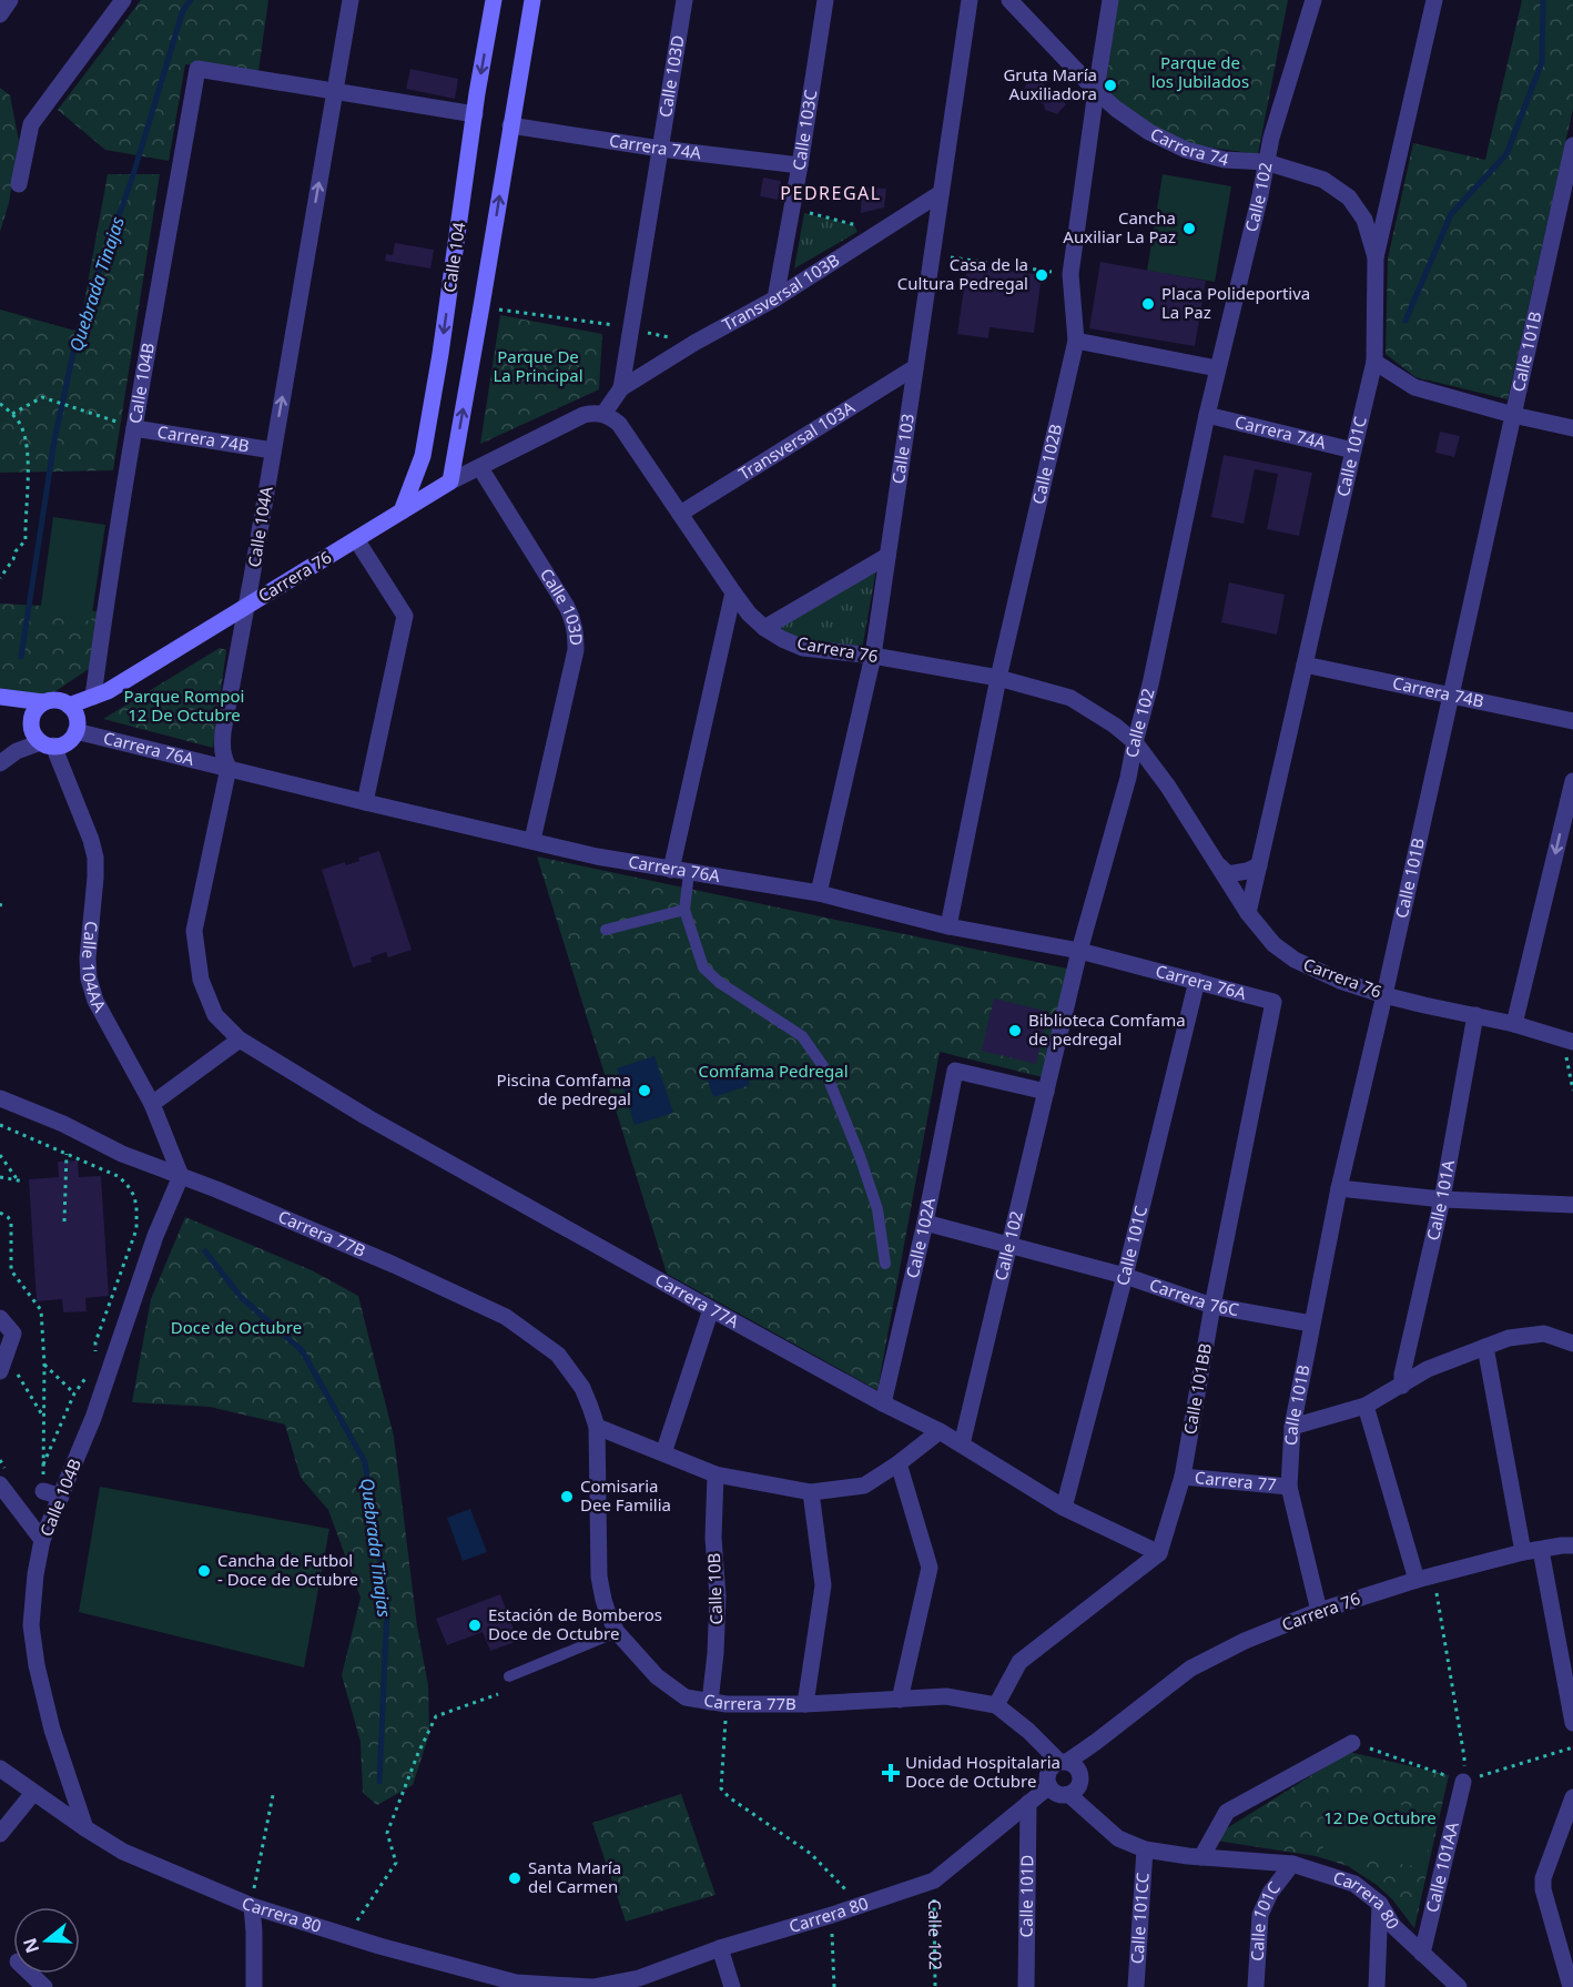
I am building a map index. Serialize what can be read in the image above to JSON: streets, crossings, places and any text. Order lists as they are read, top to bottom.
{
  "streets": {
    "main road": ["Calle 104", "Carrera 76"],
    "street": [
      "Calle 103D",
      "Calle 103C",
      "Carrera 74",
      "Carrera 74A",
      "Calle 102",
      "Transversal 103B",
      "Calle 101B",
      "Calle 104B",
      "Carrera 74B",
      "Transversal 103A",
      "Calle 103",
      "Calle 101C",
      "Calle 102B",
      "Calle 104A",
      "Carrera 76A",
      "Calle 104AA",
      "Calle 101A",
      "Carrera 77B",
      "Calle 102A",
      "Carrera 76C",
      "Carrera 77A",
      "Calle 101BB",
      "Carrera 77",
      "Calle 10B",
      "Calle 101AA",
      "Calle 101D",
      "Carrera 80",
      "Calle 101CC"
    ]
  },
  "crossings": [
    ["Calle 103D", "Carrera 74A"],
    ["Calle 103D", "Transversal 103B"],
    ["Calle 103D", "Carrera 76"],
    ["Calle 103D", "Carrera 76A"],
    ["Calle 103C", "Carrera 74A"],
    ["Calle 103C", "Transversal 103B"],
    ["Carrera 74", "Calle 102"],
    ["Carrera 74", "Calle 101C"],
    ["Carrera 74", "Calle 102B"],
    ["Carrera 74A", "Calle 102"],
    ["Carrera 74A", "Calle 104"],
    ["Carrera 74A", "Calle 101C"],
    ["Calle 102", "Carrera 76"],
    ["Calle 102", "Carrera 76A"],
    ["Calle 102", "Calle 102A"],
    ["Calle 102", "Carrera 76C"],
    ["Calle 102", "Carrera 77A"],
    ["Calle 102", "Carrera 80"],
    ["Calle 104", "Carrera 76"],
    ["Transversal 103B", "Calle 103"],
    ["Calle 101B", "Carrera 74B"],
    ["Calle 101B", "Carrera 76"],
    ["Calle 101B", "Carrera 76C"],
    ["Calle 101B", "Carrera 77"],
    ["Calle 104B", "Carrera 74B"],
    ["Calle 104B", "Calle 104A"],
    ["Calle 104B", "Carrera 76"],
    ["Calle 104B", "Calle 104AA"],
    ["Calle 104B", "Carrera 77B"],
    ["Calle 104B", "Carrera 80"],
    ["Carrera 74B", "Calle 101C"],
    ["Carrera 74B", "Calle 104A"],
    ["Transversal 103A", "Calle 103"],
    ["Transversal 103A", "Carrera 76"],
    ["Calle 103", "Carrera 76"],
    ["Calle 103", "Carrera 76A"],
    ["Calle 101C", "Carrera 76"],
    ["Calle 101C", "Carrera 76A"],
    ["Calle 101C", "Carrera 76C"],
    ["Calle 101C", "Carrera 77A"],
    ["Calle 101C", "Carrera 80"],
    ["Calle 102B", "Carrera 76"],
    ["Calle 102B", "Carrera 76A"],
    ["Calle 104A", "Carrera 76"],
    ["Calle 104A", "Carrera 76A"],
    ["Calle 104A", "Carrera 77A"],
    ["Carrera 76", "Carrera 76A"],
    ["Carrera 76", "Calle 104AA"],
    ["Carrera 76", "Calle 101A"],
    ["Carrera 76", "Carrera 77B"],
    ["Carrera 76", "Calle 101D"],
    ["Carrera 76", "Carrera 80"],
    ["Carrera 76A", "Calle 104AA"],
    ["Carrera 76A", "Calle 101BB"],
    ["Calle 104AA", "Carrera 77B"],
    ["Carrera 77B", "Calle 10B"],
    ["Carrera 77B", "Calle 101D"],
    ["Carrera 77B", "Carrera 80"],
    ["Calle 102A", "Carrera 76C"],
    ["Calle 102A", "Carrera 77A"],
    ["Carrera 76C", "Calle 101BB"],
    ["Carrera 77A", "Calle 101BB"],
    ["Calle 101BB", "Carrera 77"],
    ["Calle 101AA", "Carrera 80"],
    ["Calle 101D", "Carrera 80"],
    ["Carrera 80", "Calle 101CC"]
  ],
  "districts": ["PEDREGAL"],
  "water": ["Quebrada Tinajas"],
  "parks": [
    "Parque de los Jubilados",
    "Parque De La Principal",
    "Parque Rompoi 12 De Octubre",
    "Comfama Pedregal",
    "Doce de Octubre",
    "12 De Octubre"
  ],
  "places": {
    "other": [
      "Gruta María Auxiliadora",
      "Cancha Auxiliar La Paz",
      "Casa de la Cultura Pedregal",
      "Placa Polideportiva La Paz",
      "Biblioteca Comfama de pedregal",
      "Piscina Comfama de pedregal",
      "Comisaria Dee Familia",
      "Cancha de Futbol - Doce de Octubre",
      "Estación de Bomberos Doce de Octubre",
      "Santa María del Carmen"
    ],
    "health": ["Unidad Hospitalaria Doce de Octubre"]
  },
  "north": "left"
}
